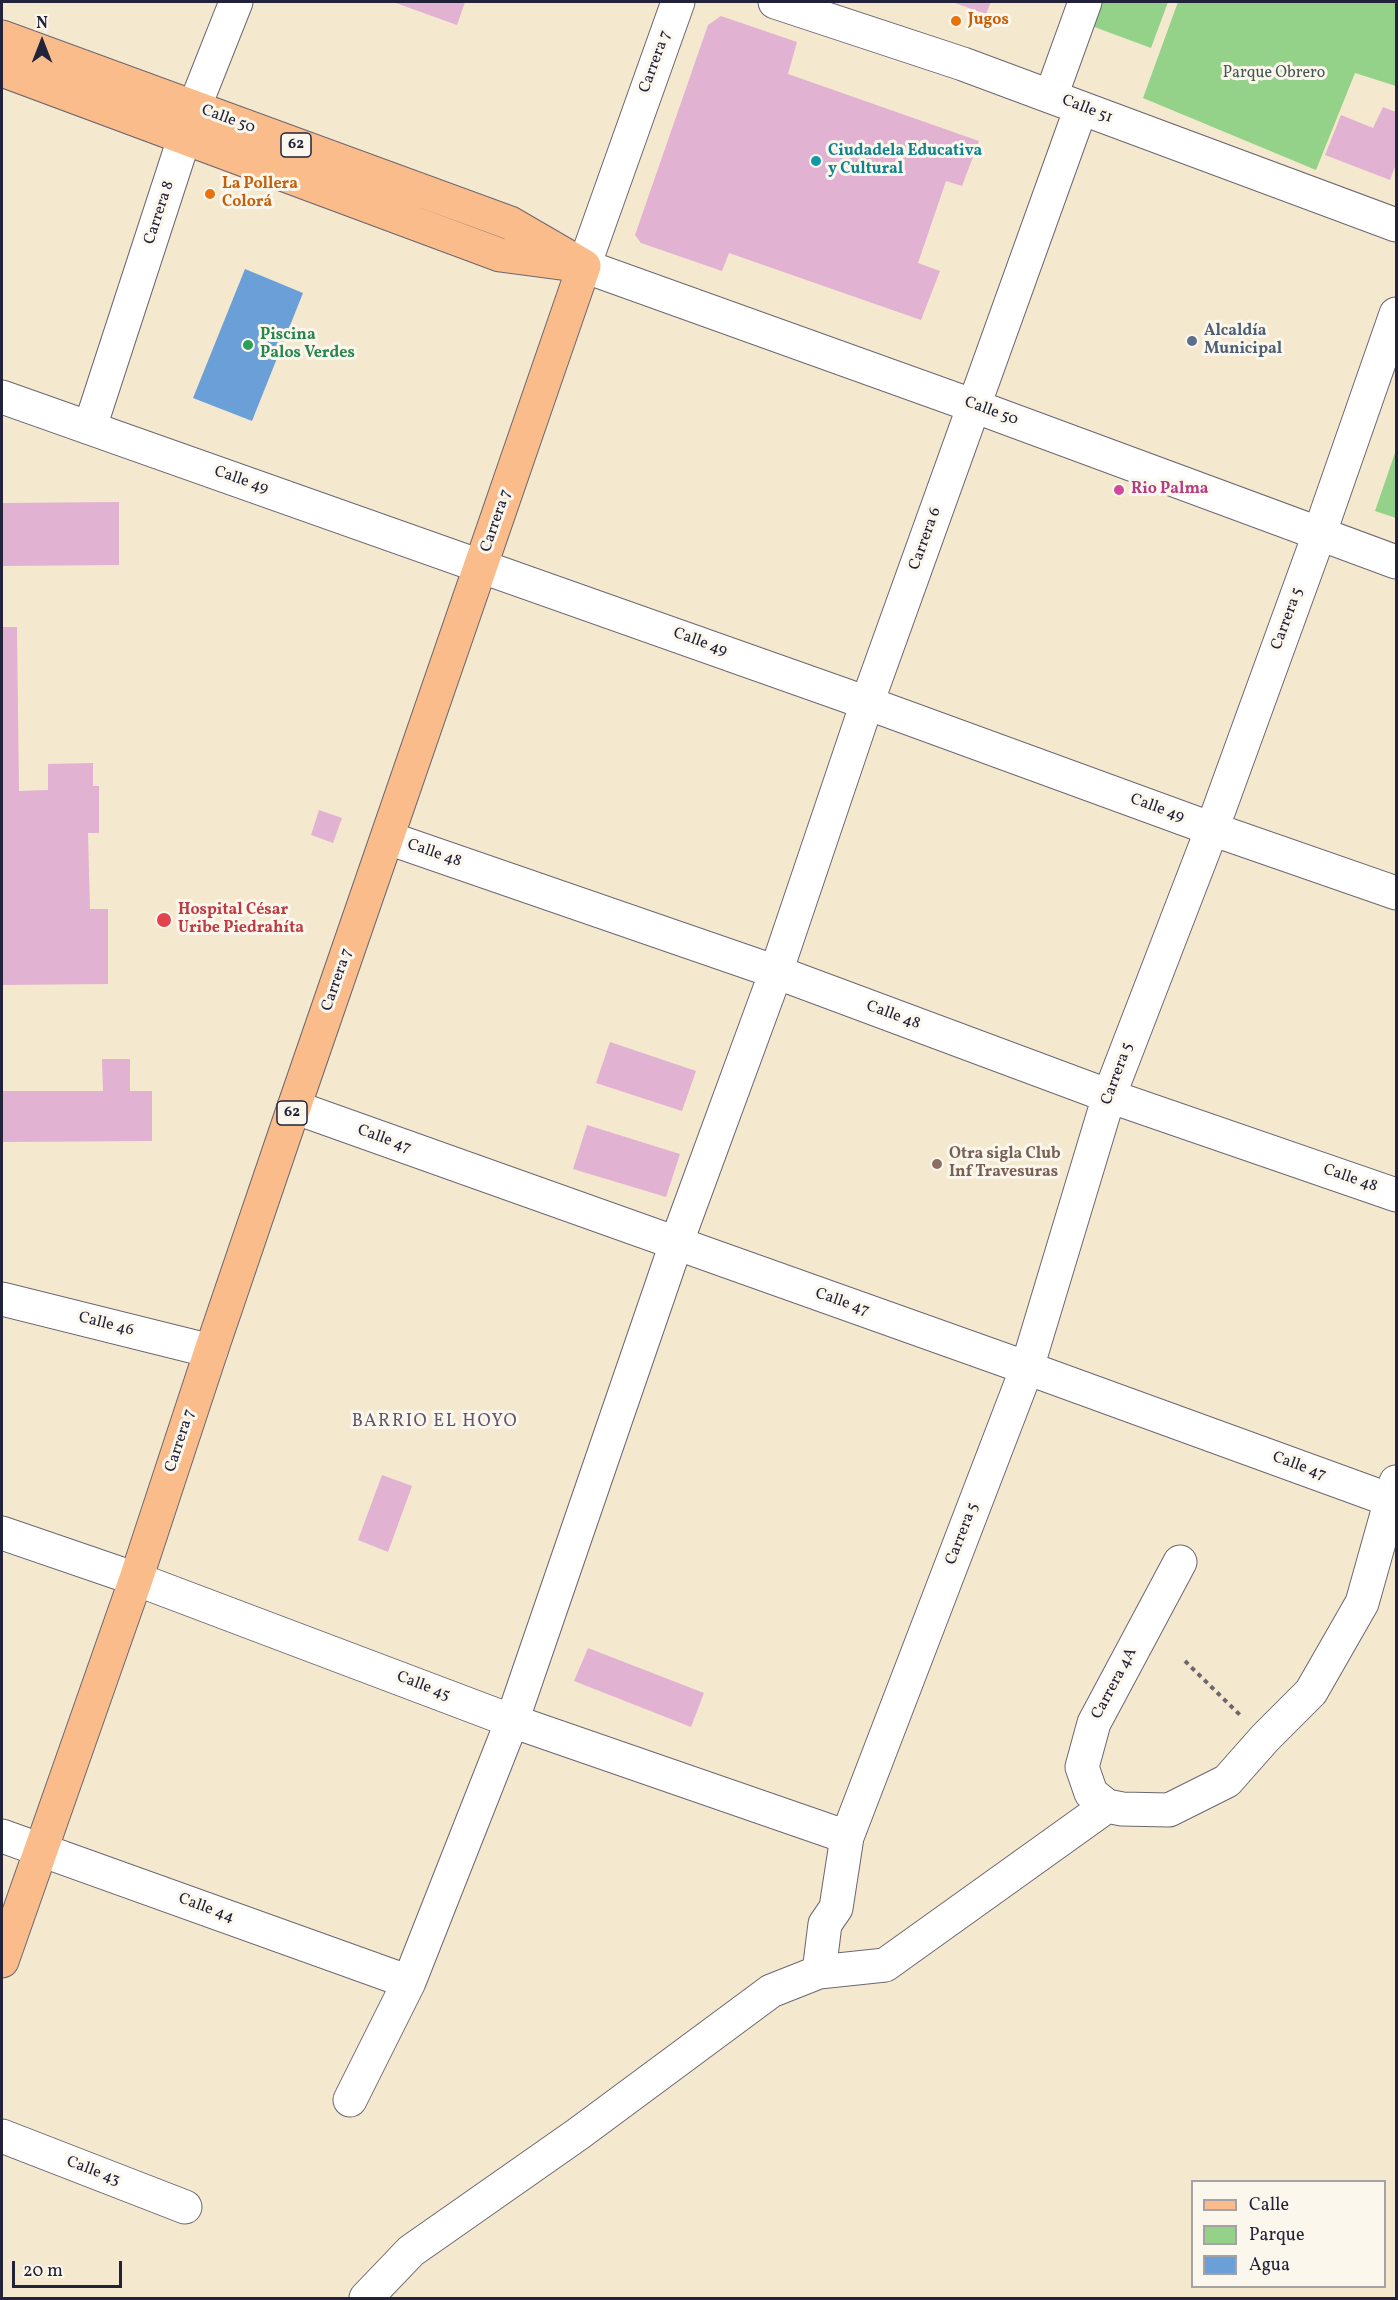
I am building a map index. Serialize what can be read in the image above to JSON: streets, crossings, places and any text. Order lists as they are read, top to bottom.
{
  "streets": {
    "main road": ["Carrera 7", "Calle 50", "62"],
    "street": [
      "Calle 51",
      "Carrera 8",
      "Calle 49",
      "Carrera 6",
      "Carrera 5",
      "Calle 48",
      "Calle 47",
      "Calle 46",
      "Carrera 4A",
      "Calle 45",
      "Calle 44",
      "Calle 43"
    ]
  },
  "crossings": [
    ["Carrera 7", "Calle 50"],
    ["Carrera 7", "Calle 49"],
    ["Carrera 7", "Calle 48"],
    ["Carrera 7", "Calle 47"],
    ["Carrera 7", "Calle 46"],
    ["Carrera 7", "Calle 45"],
    ["Carrera 7", "Calle 44"],
    ["Calle 51", "Carrera 6"],
    ["Calle 50", "Carrera 8"],
    ["Calle 50", "Carrera 6"],
    ["Calle 50", "Carrera 5"],
    ["Carrera 8", "Calle 49"],
    ["Calle 49", "Carrera 6"],
    ["Calle 49", "Carrera 5"],
    ["Carrera 6", "Calle 48"],
    ["Carrera 6", "Calle 47"],
    ["Carrera 6", "Calle 45"],
    ["Carrera 6", "Calle 44"],
    ["Carrera 5", "Calle 48"],
    ["Carrera 5", "Calle 47"],
    ["Carrera 5", "Calle 45"]
  ],
  "districts": ["BARRIO EL HOYO"],
  "parks": ["Parque Obrero"],
  "places": [
    "Jugos",
    "Ciudadela Educativa y Cultural",
    "La Pollera Colorá",
    "Alcaldía Municipal",
    "Piscina Palos Verdes",
    "Rio Palma",
    "Hospital César Uribe Piedrahíta",
    "Otra sigla Club Inf Travesuras"
  ],
  "legend": ["Calle", "Parque", "Agua"],
  "scale_bar": "20 m",
  "north": "top"
}
